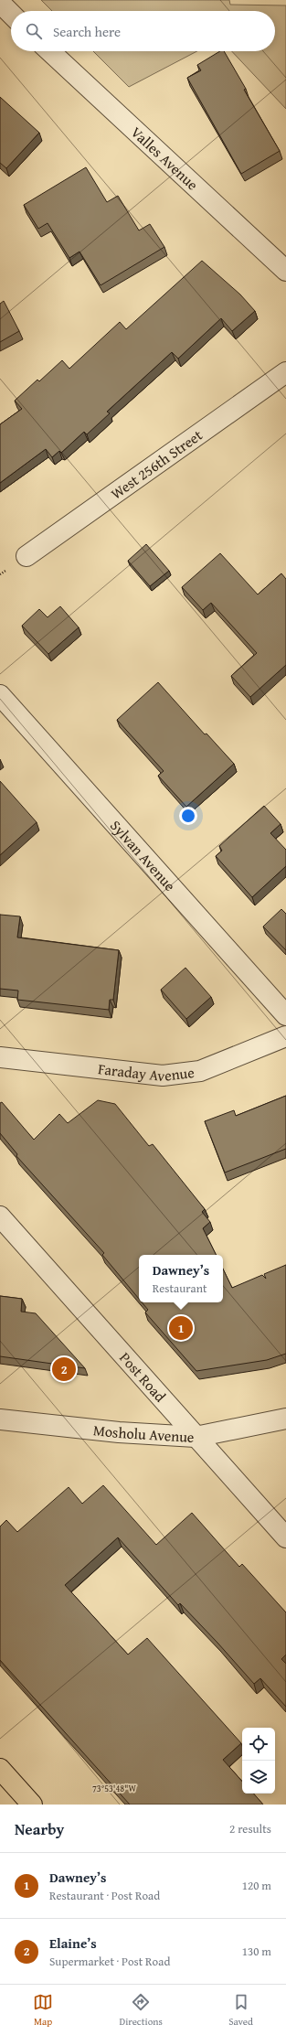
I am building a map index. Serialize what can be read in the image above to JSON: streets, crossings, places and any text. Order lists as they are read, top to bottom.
{
  "streets": {
    "street": [
      "Valles Avenue",
      "West 256th Street",
      "Sylvan Avenue",
      "Faraday Avenue",
      "Post Road",
      "Mosholu Avenue"
    ]
  },
  "crossings": [
    ["Post Road", "Mosholu Avenue"]
  ],
  "page": {
    "search": "Search here",
    "popup": ["Dawney’s", "Restaurant"],
    "pins": ["1", "2"],
    "heading": ["Nearby", "2 results"],
    "list": [
      {
        "mark": "1",
        "name": "Dawney’s",
        "note": "Restaurant · Post Road",
        "value": "120 m"
      },
      {
        "mark": "2",
        "name": "Elaine’s",
        "note": "Supermarket · Post Road",
        "value": "130 m"
      }
    ],
    "nav": ["Map", "Directions", "Saved"]
  },
  "coordinates": ["73°53'48\"W"]
}
